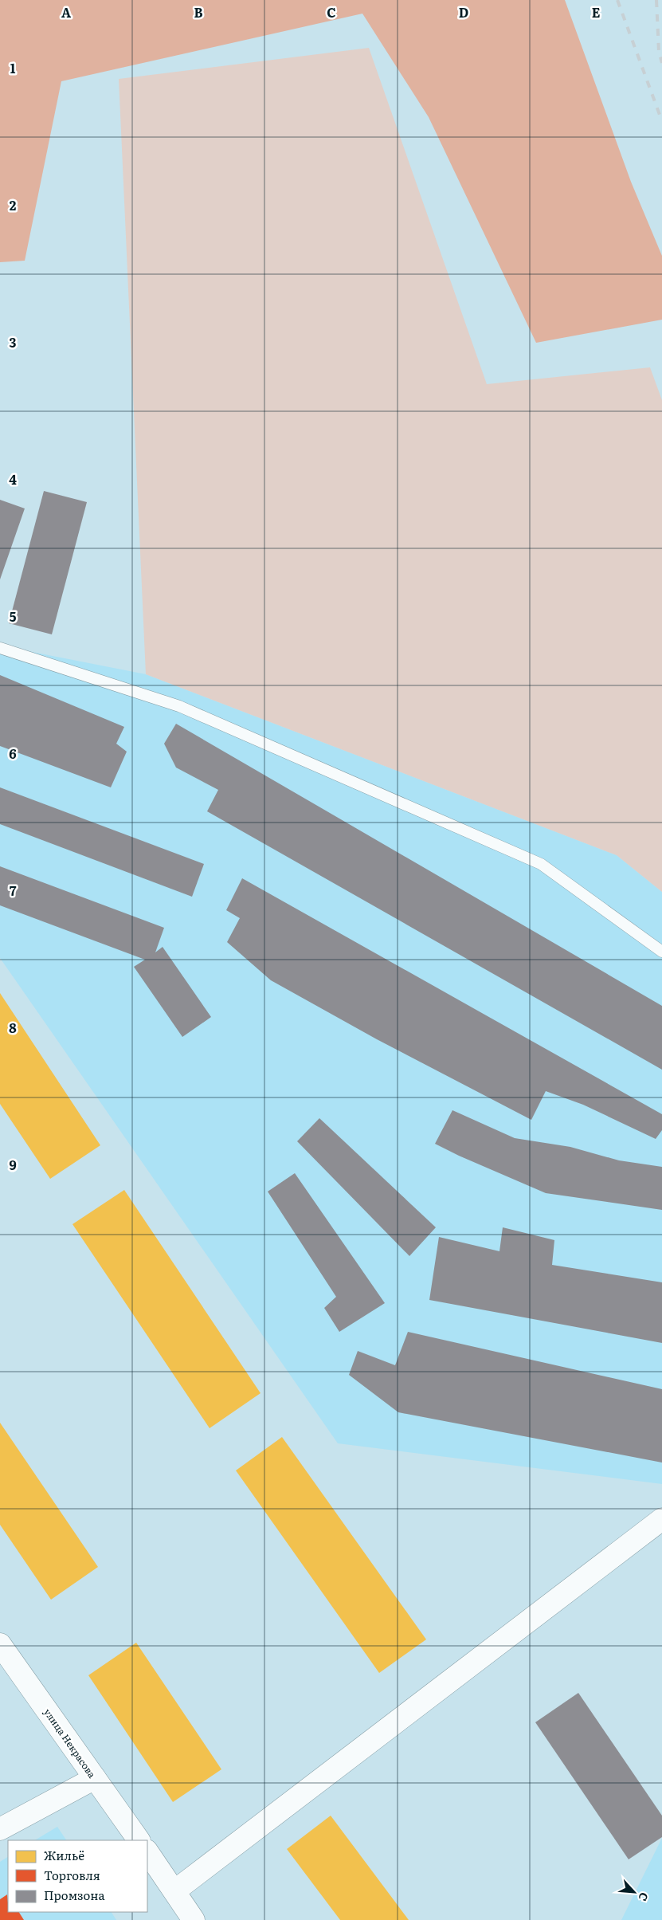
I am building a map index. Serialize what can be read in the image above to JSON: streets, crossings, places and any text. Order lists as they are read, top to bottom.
{
  "streets": {
    "street": ["улица Некрасова"]
  },
  "legend": ["Жильё", "Торговля", "Промзона"],
  "north": "bottom right",
  "grid": {
    "columns": [
      "A",
      "B",
      "C",
      "D",
      "E"
    ],
    "rows": [
      "1",
      "2",
      "3",
      "4",
      "5",
      "6",
      "7",
      "8",
      "9"
    ]
  }
}
